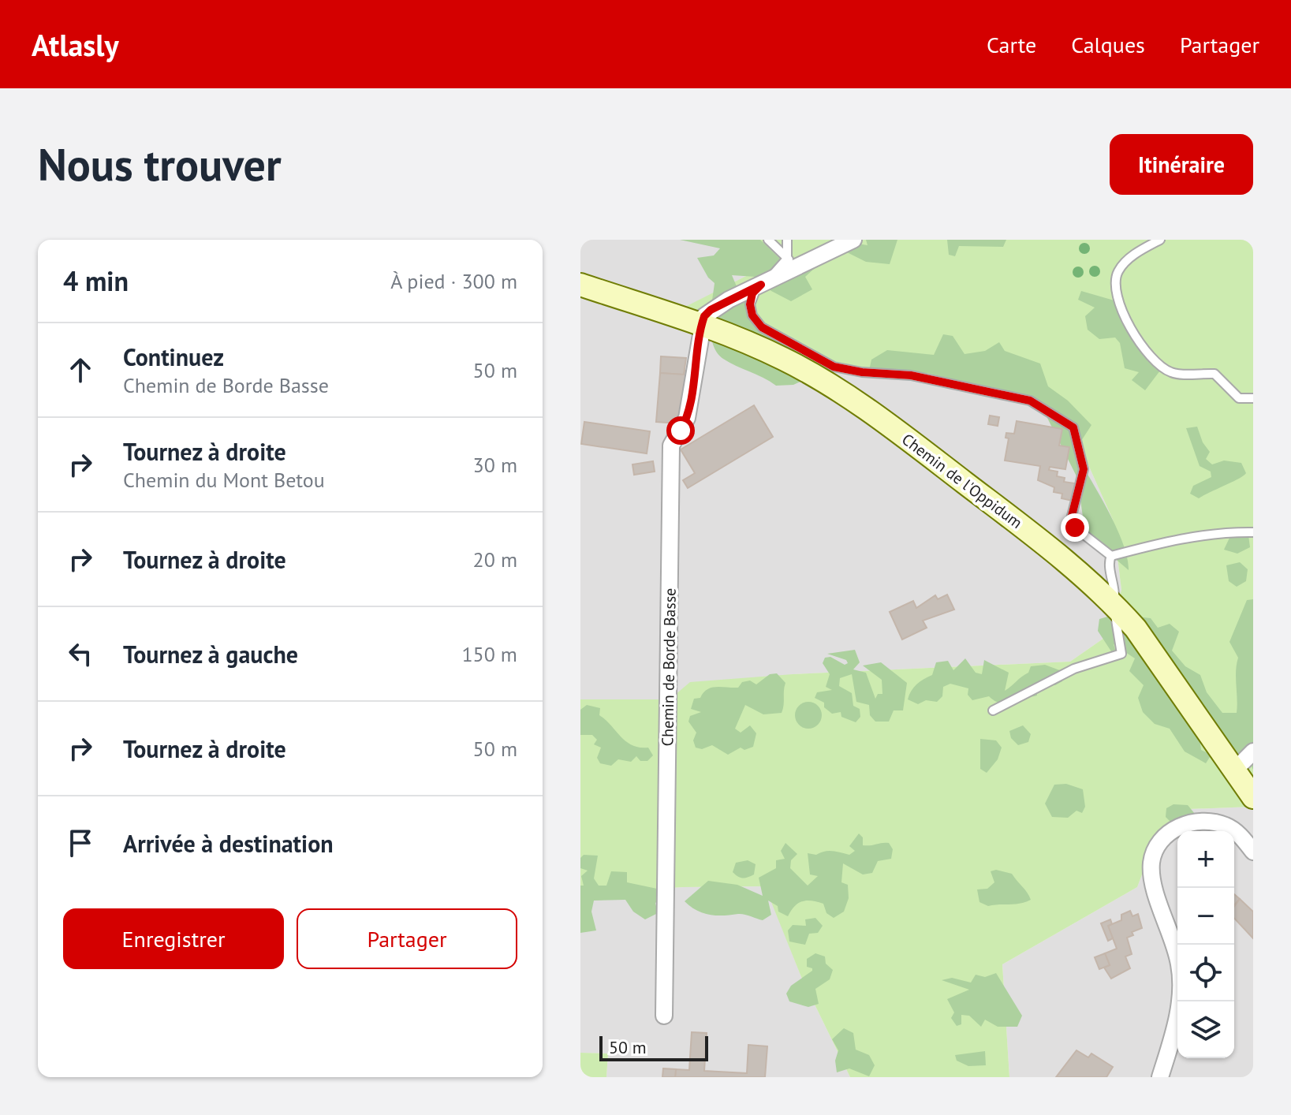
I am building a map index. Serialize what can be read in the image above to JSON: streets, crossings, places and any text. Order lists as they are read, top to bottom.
{
  "streets": {
    "street": ["Chemin de l'Oppidum", "Chemin de Borde Basse"]
  },
  "crossings": [
    ["Chemin de l'Oppidum", "Chemin de Borde Basse"]
  ],
  "scale_bar": "50 m",
  "page": {
    "header": "Atlasly",
    "nav": ["Carte", "Calques", "Partager"],
    "buttons": [
      "Itinéraire",
      ["Enregistrer", "Partager"]
    ],
    "title": "Nous trouver",
    "heading": ["4 min", "À pied · 300 m"],
    "list": [
      ["Continuez", "Chemin de Borde Basse", "50 m"],
      ["Tournez à droite", "Chemin du Mont Betou", "30 m"],
      ["Tournez à droite", "20 m"],
      ["Tournez à gauche", "150 m"],
      ["Tournez à droite", "50 m"],
      "Arrivée à destination"
    ],
    "map_buttons": ["+", "−"],
    "scale": "50 m"
  }
}
